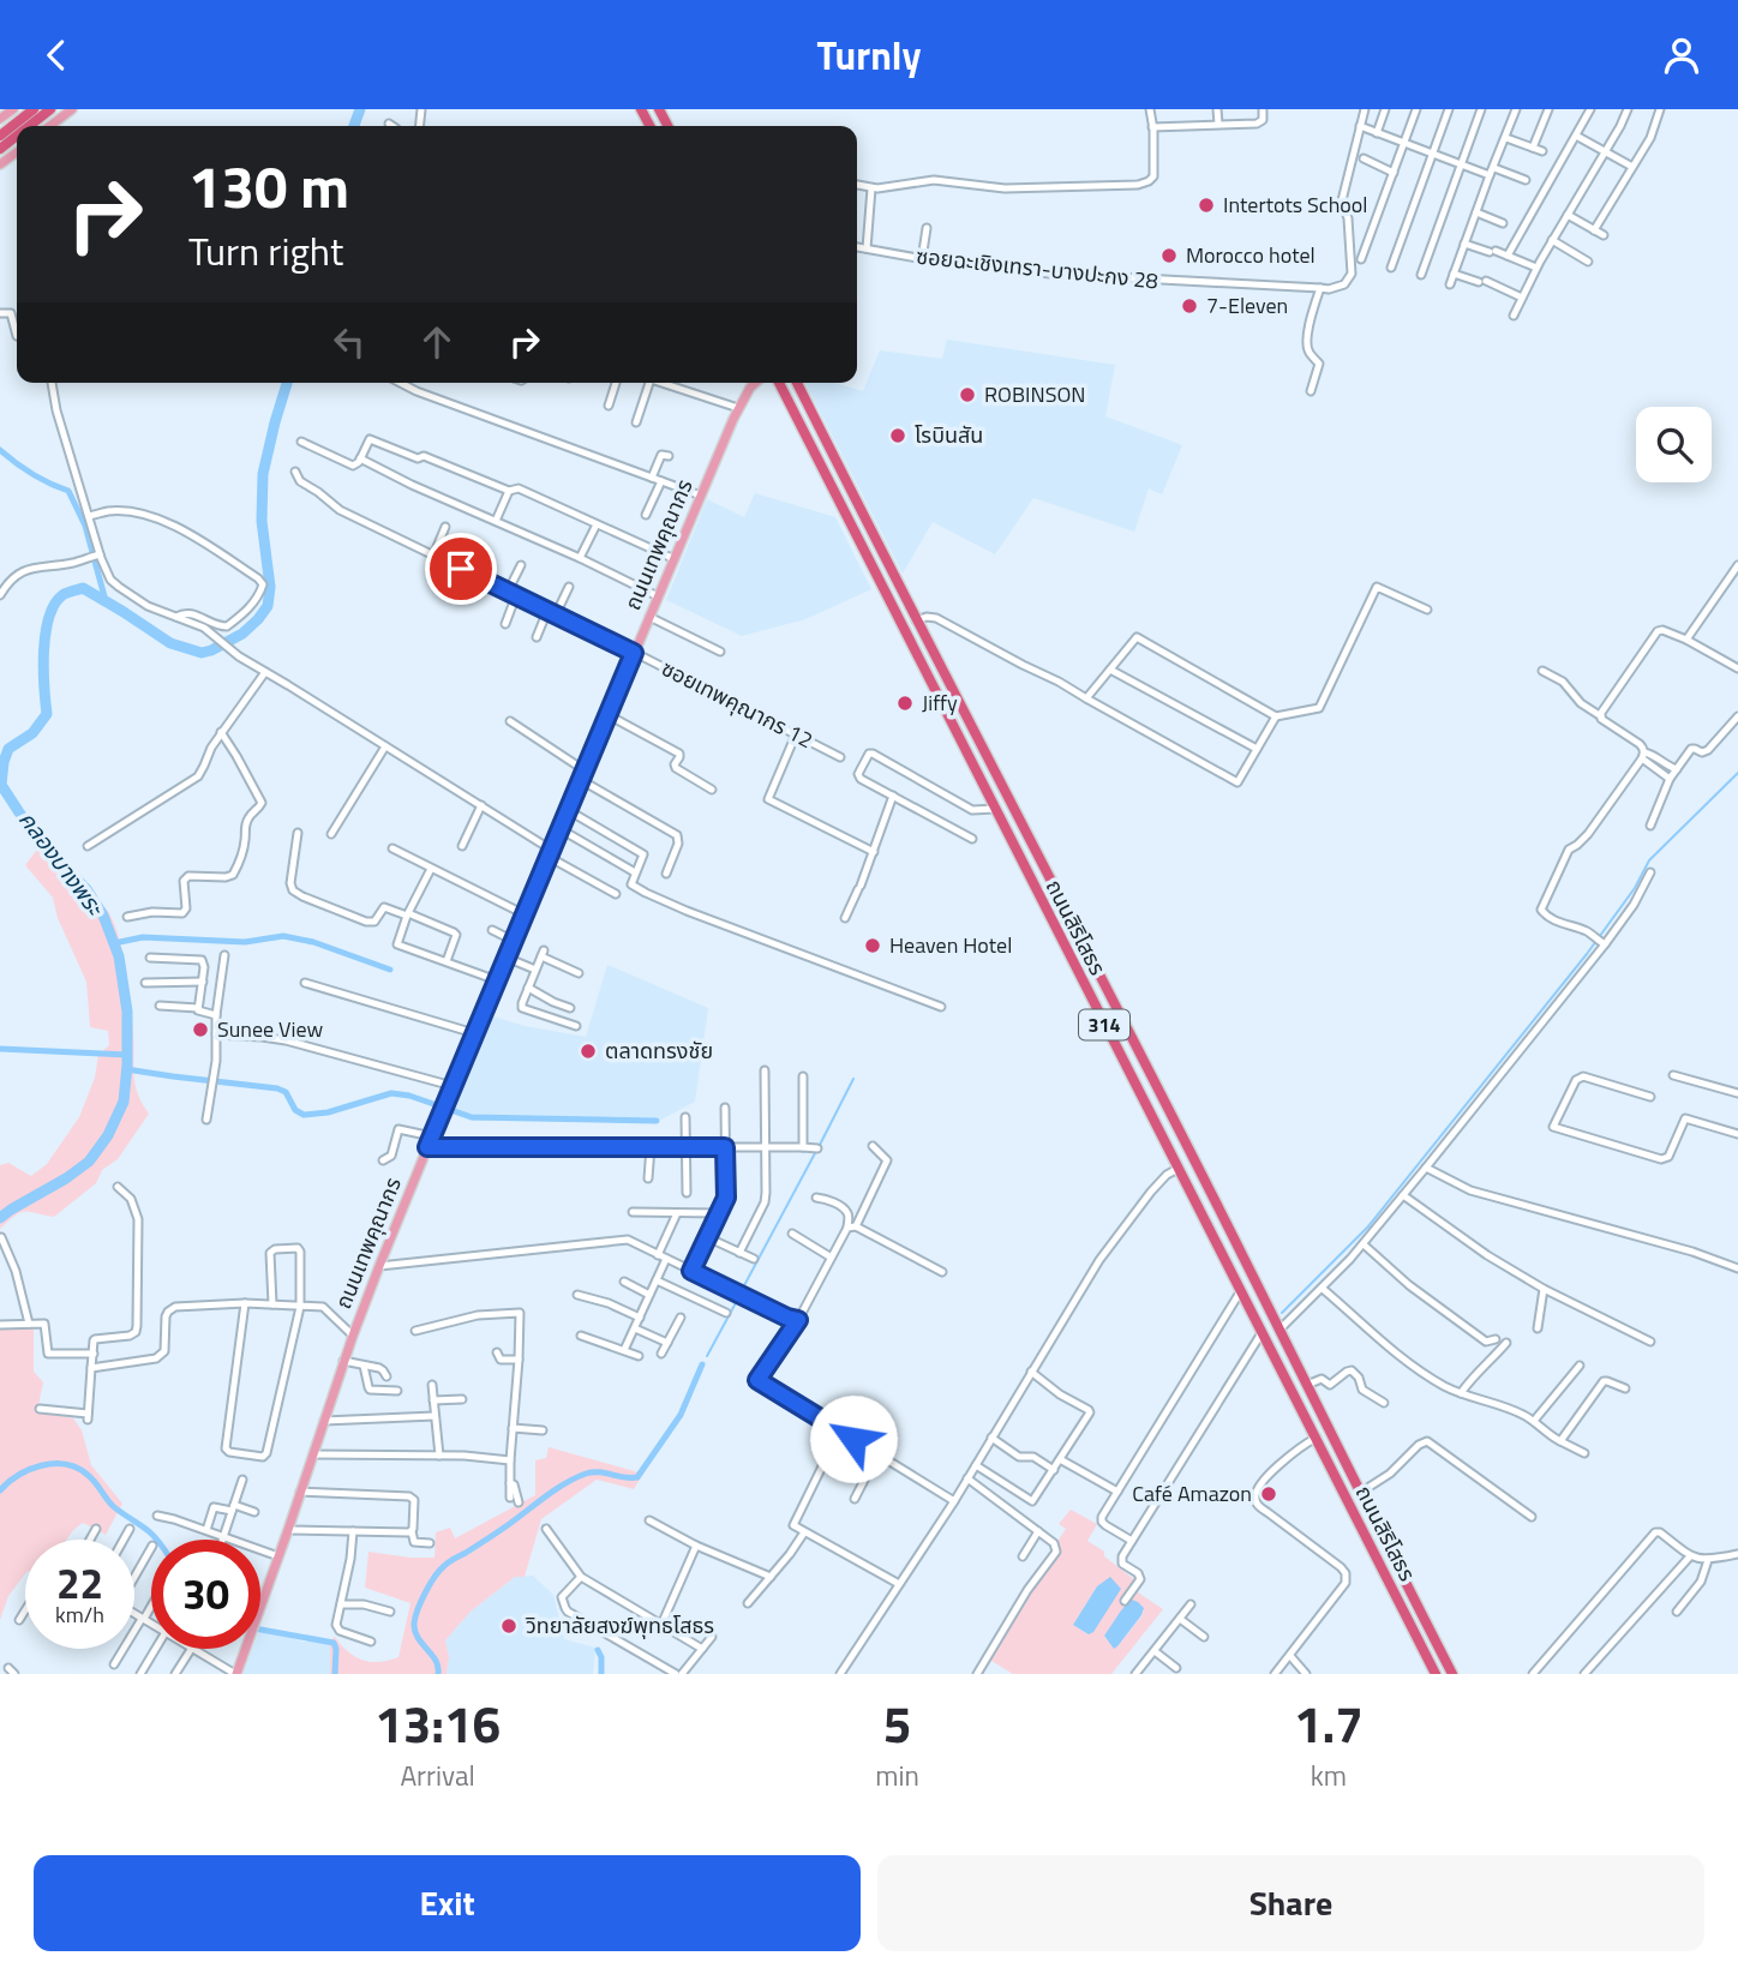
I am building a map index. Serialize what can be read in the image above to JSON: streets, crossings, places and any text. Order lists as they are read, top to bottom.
{
  "streets": {
    "highway": ["ถนนสิริโสธร", "314"],
    "main road": ["ถนนเทพคุณากร"],
    "street": ["ซอยฉะเชิงเทรา-บางปะกง 28", "ซอยเทพคุณากร 12"]
  },
  "crossings": [
    ["ถนนเทพคุณากร", "ซอยเทพคุณากร 12"]
  ],
  "water": ["คลองบางพระ"],
  "places": [
    "Intertots School",
    "Morocco hotel",
    "7-Eleven",
    "ROBINSON",
    "โรบินสัน",
    "Jiffy",
    "Heaven Hotel",
    "Sunee View",
    "ตลาดทรงชัย",
    "Café Amazon",
    "วิทยาลัยสงฆ์พุทธโสธร"
  ],
  "page": {
    "header": "Turnly",
    "turn": ["130 m", "Turn right"],
    "speed": "22 km/h",
    "limit": "30",
    "eta": [
      "13:16",
      "Arrival",
      "5",
      "min",
      "1.7",
      "km"
    ],
    "buttons": ["Exit", "Share"]
  }
}
